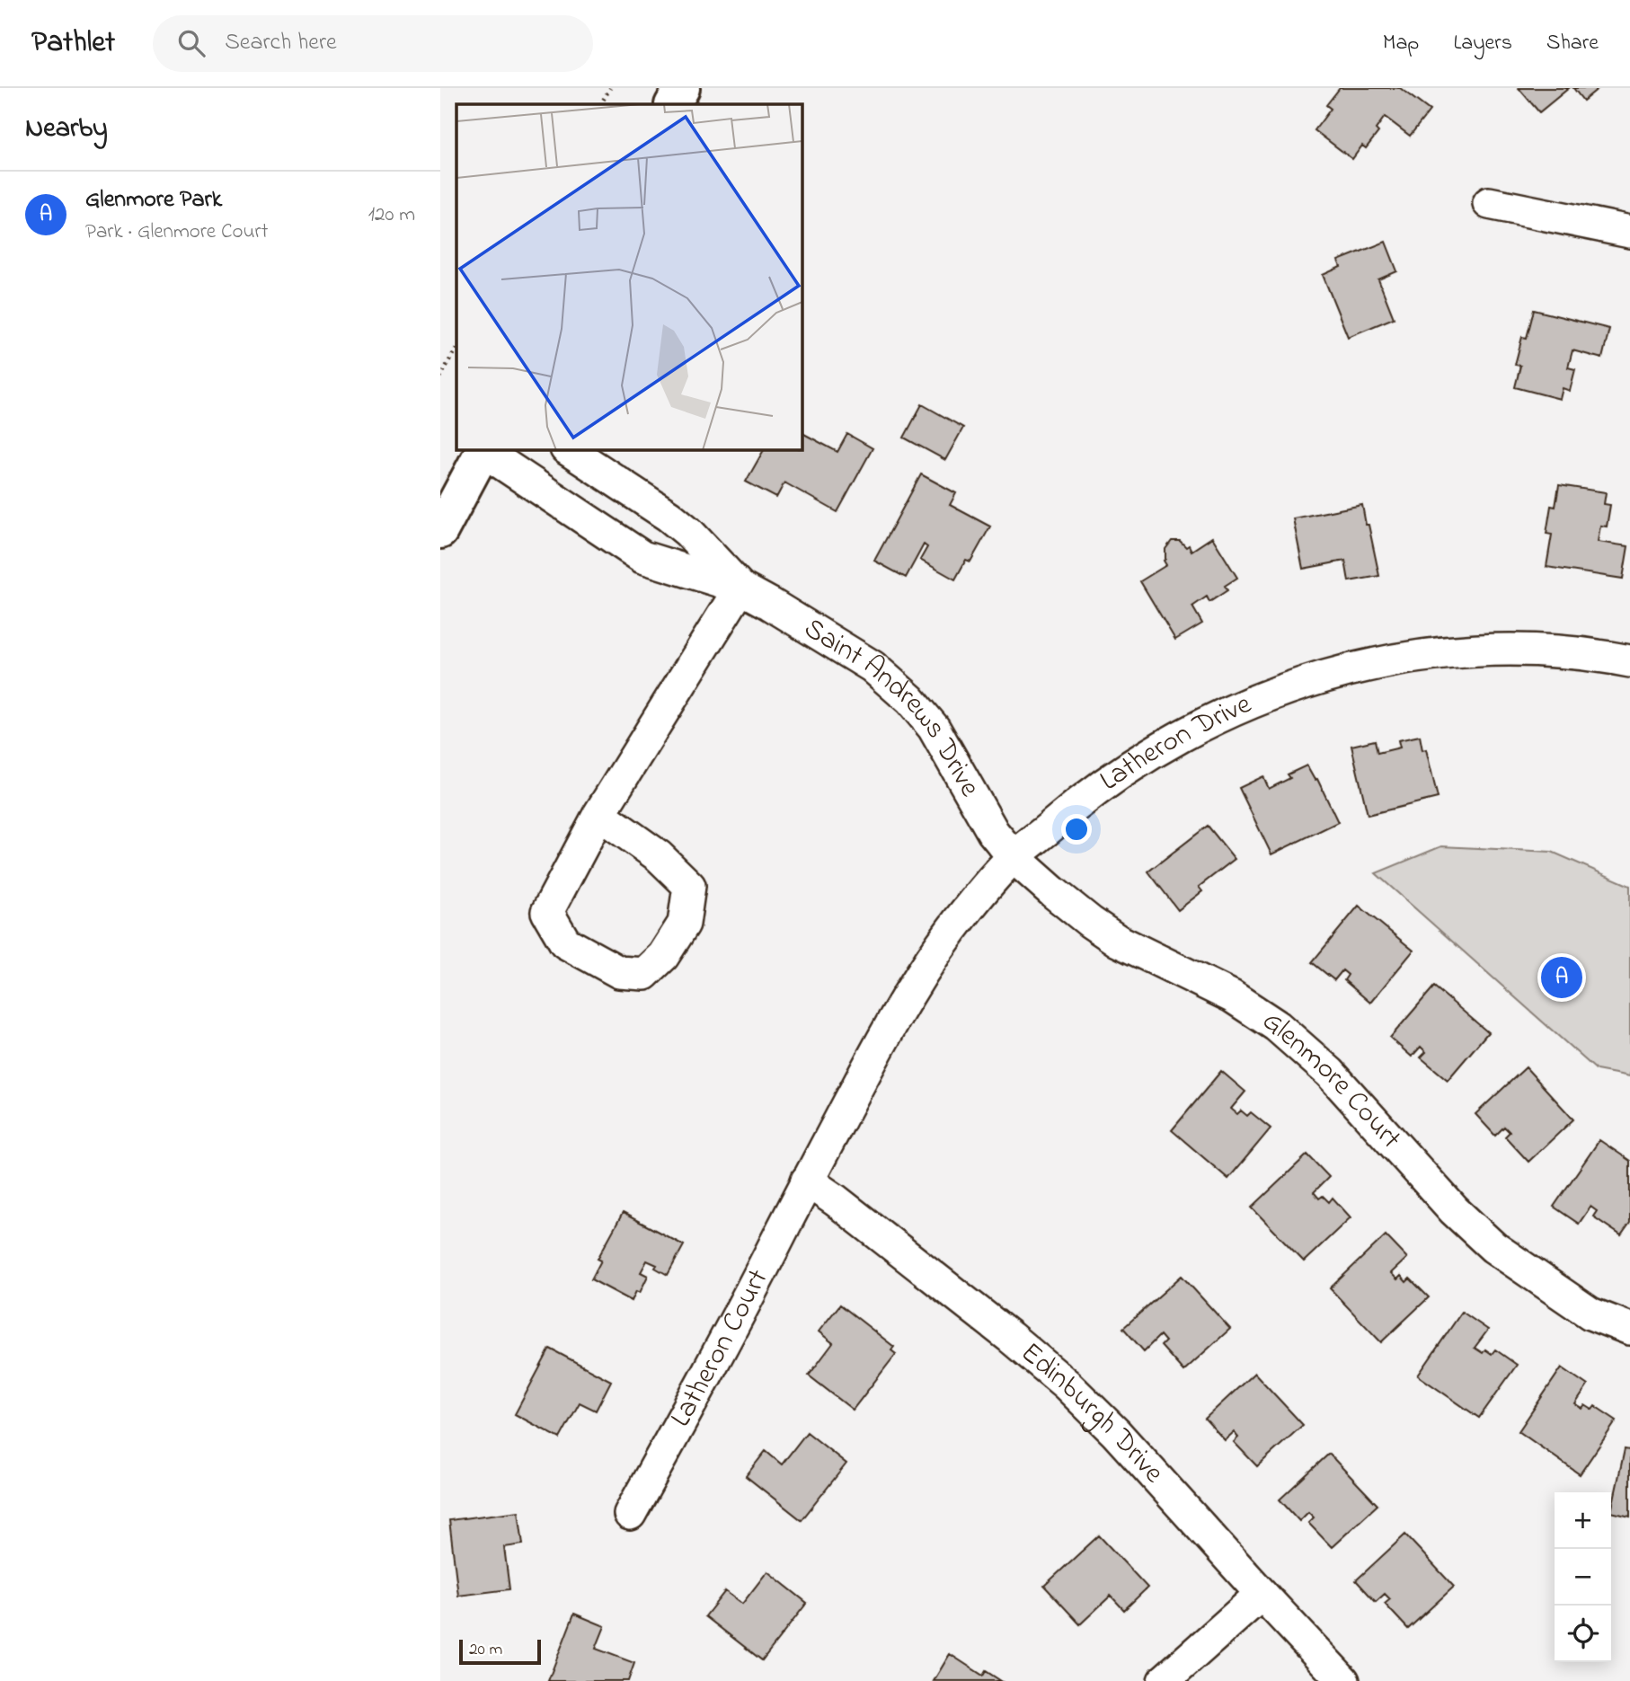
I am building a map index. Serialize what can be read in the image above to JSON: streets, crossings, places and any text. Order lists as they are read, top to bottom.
{
  "streets": {
    "street": [
      "Saint Andrews Drive",
      "Latheron Drive",
      "Glenmore Court",
      "Latheron Court",
      "Edinburgh Drive"
    ]
  },
  "crossings": [
    ["Saint Andrews Drive", "Latheron Drive"],
    ["Saint Andrews Drive", "Glenmore Court"],
    ["Latheron Drive", "Glenmore Court"],
    ["Latheron Drive", "Latheron Court"],
    ["Latheron Drive", "Edinburgh Drive"],
    ["Latheron Court", "Edinburgh Drive"]
  ],
  "scale_bar": "20 m",
  "page": {
    "header": "Pathlet",
    "search": "Search here",
    "nav": ["Map", "Layers", "Share"],
    "heading": "Nearby",
    "list": [
      {
        "mark": "A",
        "name": "Glenmore Park",
        "note": "Park · Glenmore Court",
        "value": "120 m"
      }
    ],
    "pins": "A",
    "map_buttons": ["+", "−"],
    "scale": "20 m"
  }
}
